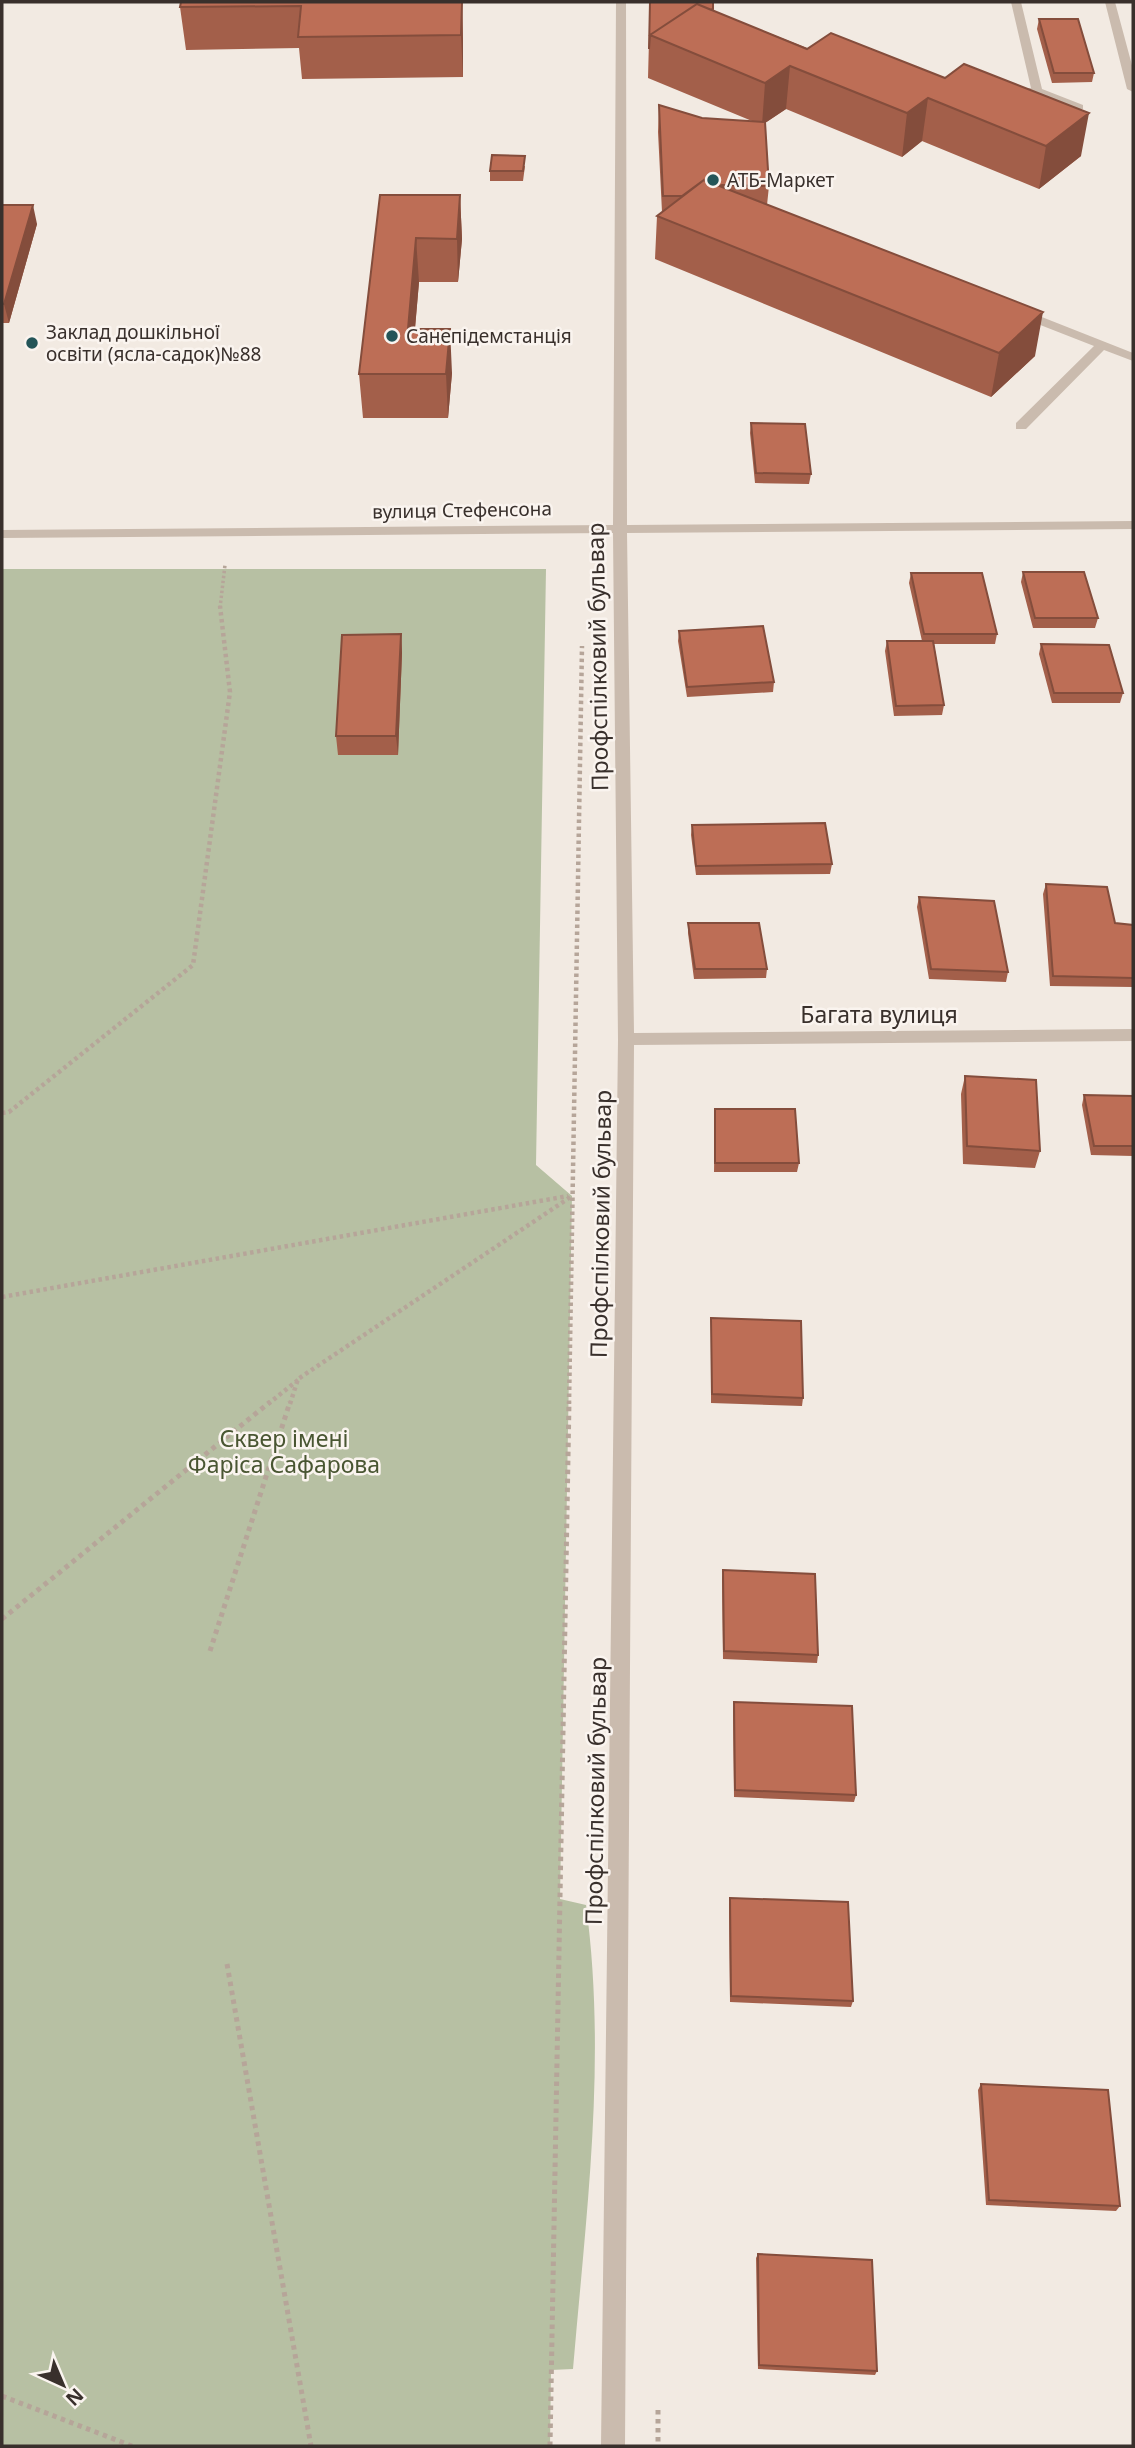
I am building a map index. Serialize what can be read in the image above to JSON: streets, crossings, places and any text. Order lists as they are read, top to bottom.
{
  "streets": {
    "street": ["вулиця Стефенсона", "Профспілковий бульвар", "Багата вулиця"]
  },
  "crossings": [
    ["вулиця Стефенсона", "Профспілковий бульвар"],
    ["Профспілковий бульвар", "Багата вулиця"]
  ],
  "parks": ["Сквер імені Фаріса Сафарова"],
  "places": ["АТБ-Маркет", "Санепідемстанція", "Заклад дошкільної освіти (ясла-садок)№88"],
  "north": "bottom right"
}
